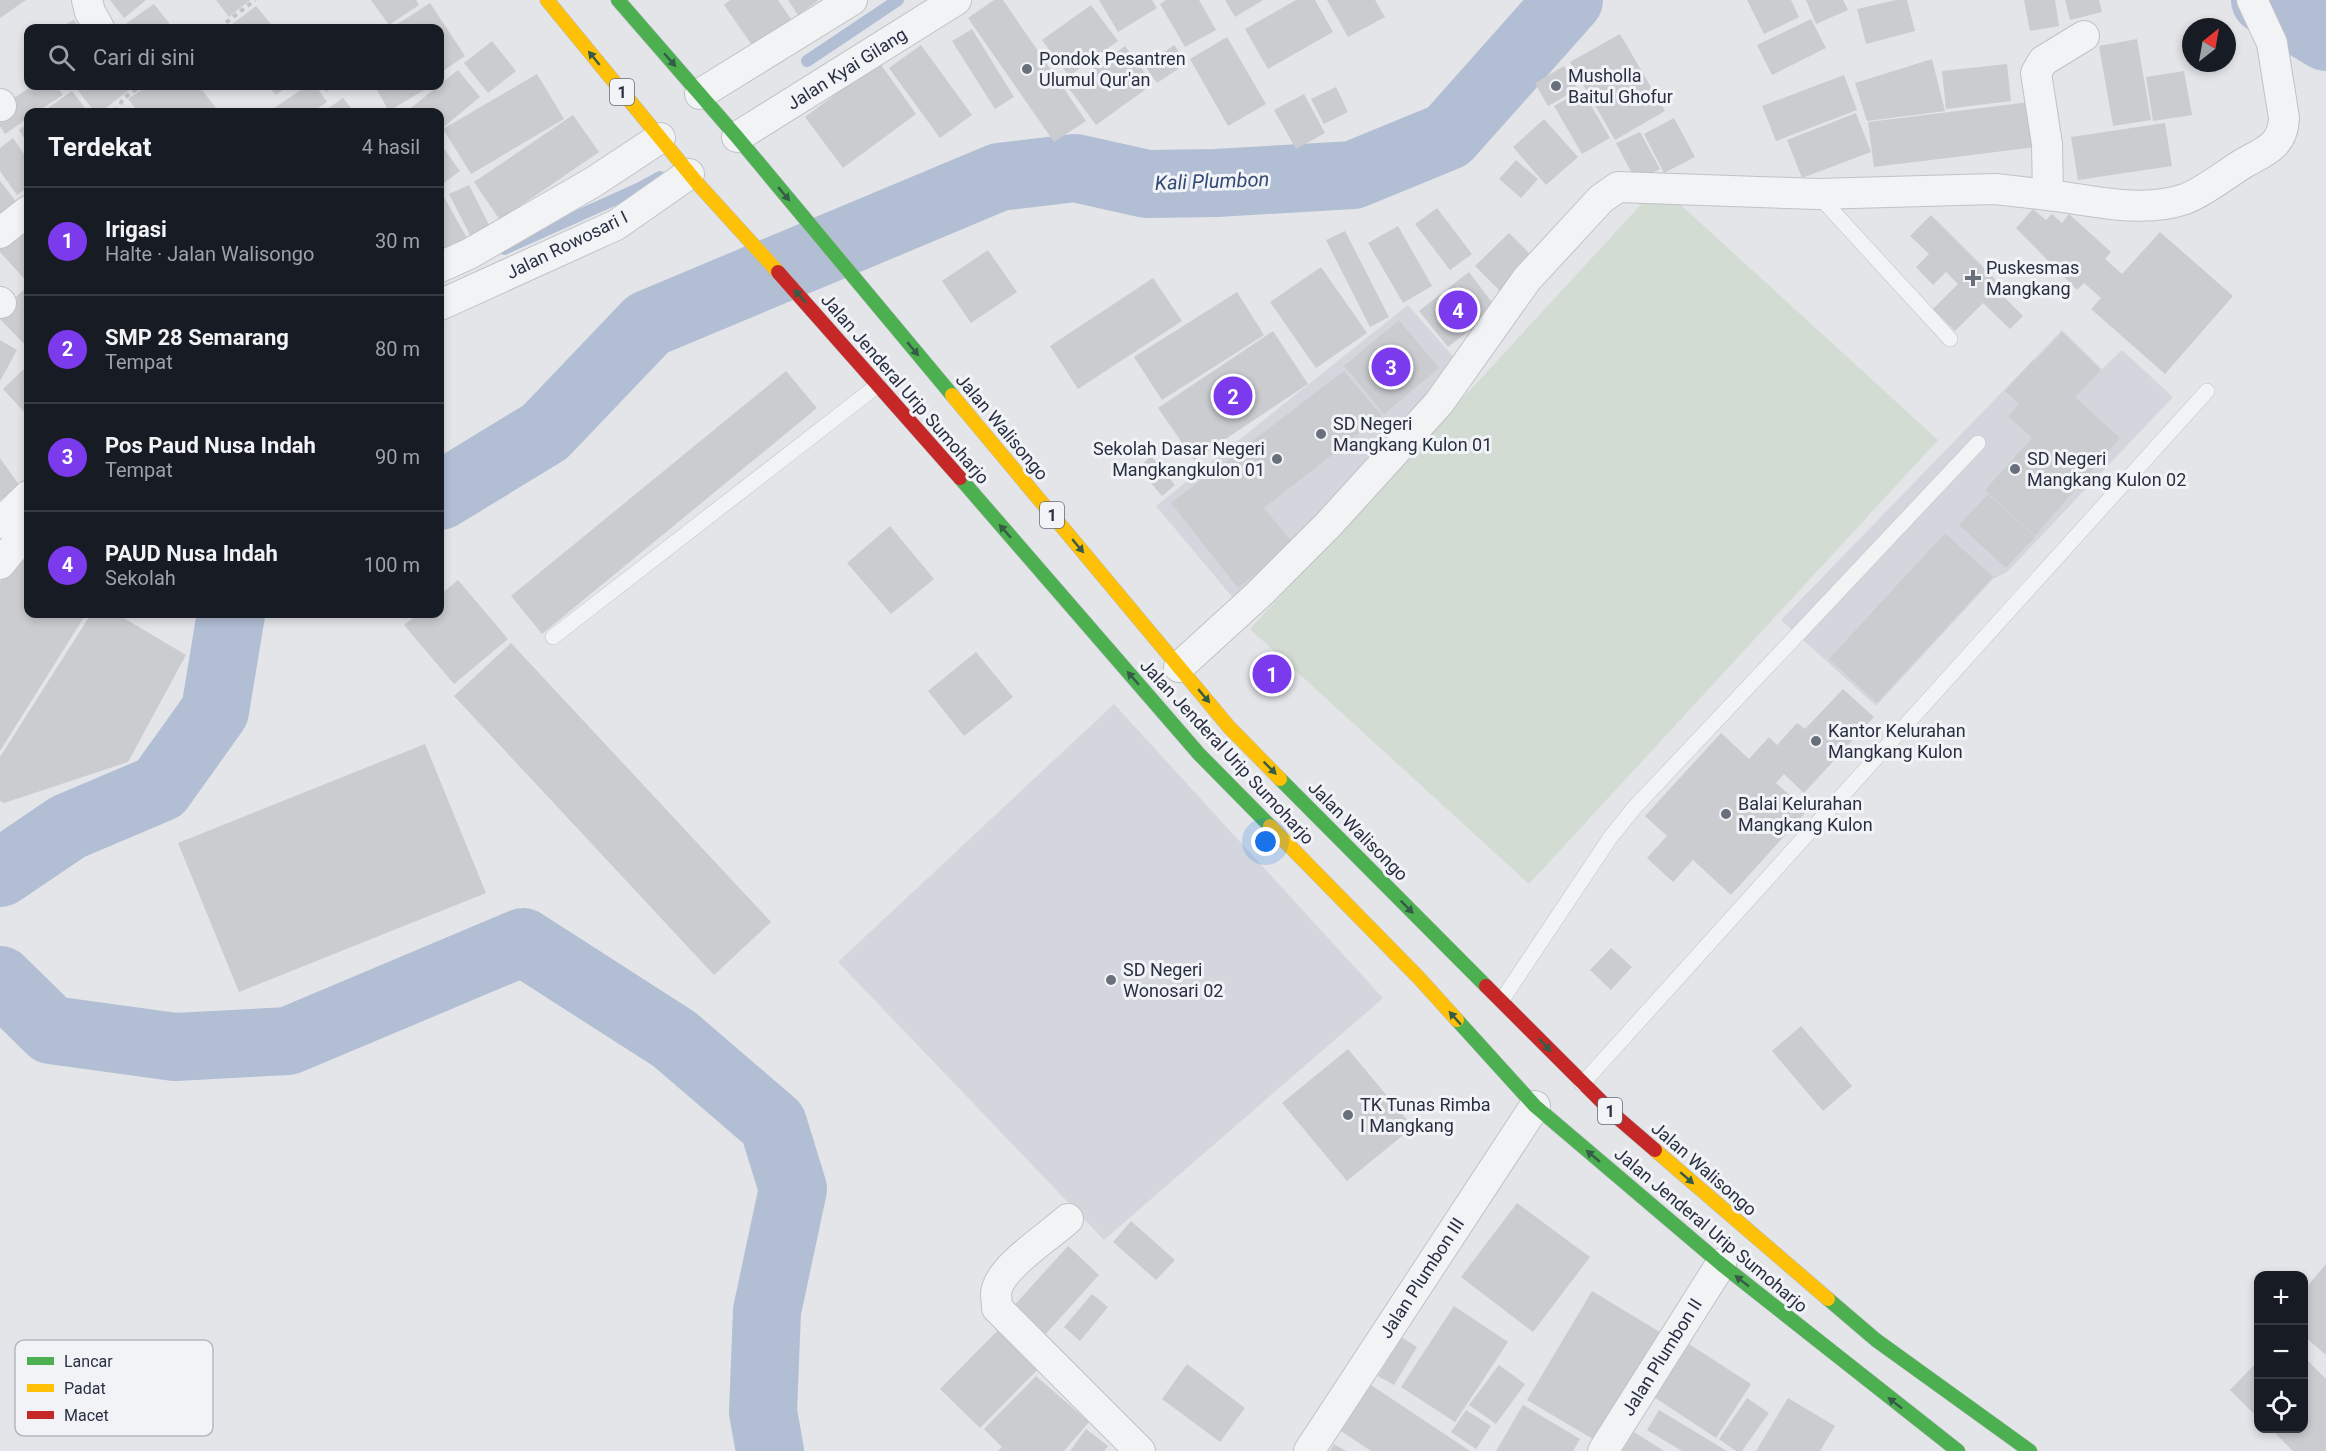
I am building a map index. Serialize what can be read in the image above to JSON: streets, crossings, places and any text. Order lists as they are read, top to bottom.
{
  "streets": {
    "highway": ["1", "Jalan Jenderal Urip Sumoharjo", "Jalan Walisongo"],
    "street": [
      "Jalan Kyai Gilang",
      "Jalan Rowosari I",
      "Jalan Plumbon III",
      "Jalan Plumbon II"
    ]
  },
  "crossings": [
    ["Jalan Kyai Gilang", "1"],
    ["Jalan Kyai Gilang", "Jalan Walisongo"],
    ["1", "Jalan Walisongo"],
    ["Jalan Rowosari I", "Jalan Jenderal Urip Sumoharjo"],
    ["Jalan Jenderal Urip Sumoharjo", "Jalan Plumbon III"],
    ["Jalan Jenderal Urip Sumoharjo", "Jalan Plumbon II"]
  ],
  "one_way": ["Jalan Jenderal Urip Sumoharjo", "Jalan Walisongo"],
  "water": ["Kali Plumbon"],
  "places": {
    "other": [
      "Pondok Pesantren Ulumul Qur'an",
      "Musholla Baitul Ghofur",
      "SD Negeri Mangkang Kulon 01",
      "Sekolah Dasar Negeri Mangkangkulon 01",
      "SD Negeri Mangkang Kulon 02",
      "Kantor Kelurahan Mangkang Kulon",
      "Balai Kelurahan Mangkang Kulon",
      "SD Negeri Wonosari 02",
      "TK Tunas Rimba I Mangkang"
    ],
    "health": ["Puskesmas Mangkang"]
  },
  "legend": ["Lancar", "Padat", "Macet"],
  "north": "top right",
  "page": {
    "search": "Cari di sini",
    "heading": ["Terdekat", "4 hasil"],
    "list": [
      {
        "mark": "1",
        "name": "Irigasi",
        "note": "Halte · Jalan Walisongo",
        "value": "30 m"
      },
      {
        "mark": "2",
        "name": "SMP 28 Semarang",
        "note": "Tempat",
        "value": "80 m"
      },
      {
        "mark": "3",
        "name": "Pos Paud Nusa Indah",
        "note": "Tempat",
        "value": "90 m"
      },
      {
        "mark": "4",
        "name": "PAUD Nusa Indah",
        "note": "Sekolah",
        "value": "100 m"
      }
    ],
    "pins": [
      "4",
      "3",
      "2",
      "1"
    ],
    "map_buttons": ["+", "−"]
  }
}
